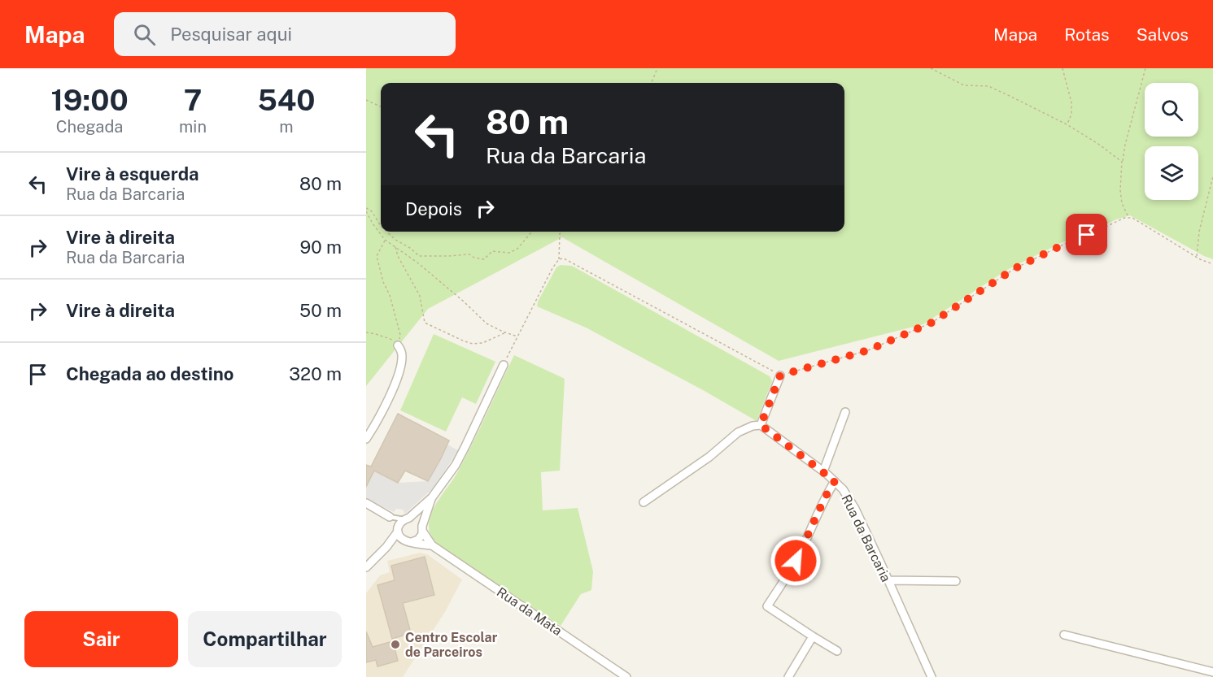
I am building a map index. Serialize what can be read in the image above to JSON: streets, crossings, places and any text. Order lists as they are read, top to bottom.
{
  "streets": {
    "street": ["Rua da Barcaria", "Rua da Mata"]
  },
  "places": ["Centro Escolar de Parceiros"],
  "page": {
    "header": "Mapa",
    "search": "Pesquisar aqui",
    "nav": ["Mapa", "Rotas", "Salvos"],
    "eta": [
      "19:00",
      "Chegada",
      "7",
      "min",
      "540",
      "m"
    ],
    "turn": ["80 m", "Rua da Barcaria"],
    "list": [
      {
        "name": "Vire à esquerda",
        "note": "Rua da Barcaria",
        "value": "80 m"
      },
      {
        "name": "Vire à direita",
        "note": "Rua da Barcaria",
        "value": "90 m"
      },
      {
        "name": "Vire à direita",
        "value": "50 m"
      },
      {
        "name": "Chegada ao destino",
        "value": "320 m"
      }
    ],
    "then": "Depois",
    "buttons": ["Sair", "Compartilhar"]
  }
}
